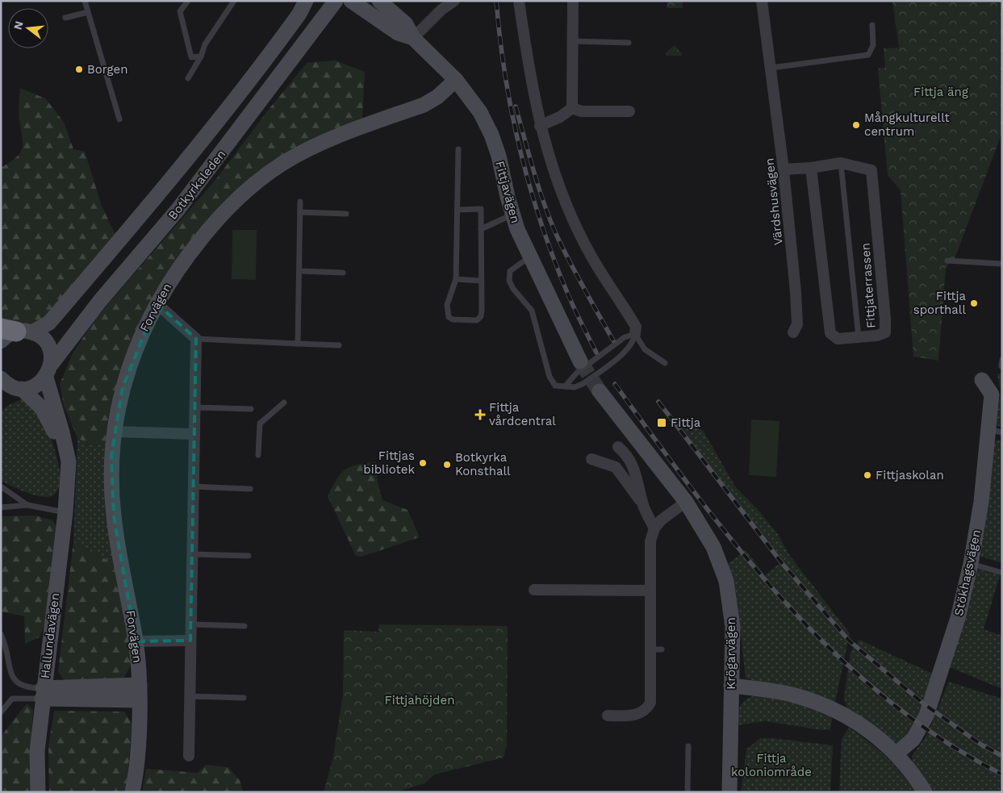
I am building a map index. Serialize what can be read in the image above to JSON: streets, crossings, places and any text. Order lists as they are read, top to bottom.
{
  "streets": {
    "street": [
      "Botkyrkaleden",
      "Fittjavägen",
      "Värdshusvägen",
      "Fittjaterrassen",
      "Forvägen",
      "Stökhagsvägen",
      "Hallundavägen",
      "Krögarvägen"
    ]
  },
  "crossings": [
    ["Botkyrkaleden", "Hallundavägen"],
    ["Fittjavägen", "Forvägen"],
    ["Värdshusvägen", "Fittjaterrassen"]
  ],
  "parks": ["Fittja äng", "Fittjahöjden", "Fittja koloniområde"],
  "places": {
    "other": [
      "Borgen",
      "Mångkulturellt centrum",
      "Fittja sporthall",
      "Fittjas bibliotek",
      "Botkyrka Konsthall",
      "Fittjaskolan"
    ],
    "health": ["Fittja vårdcentral"],
    "transit": ["Fittja"]
  },
  "north": "left"
}
